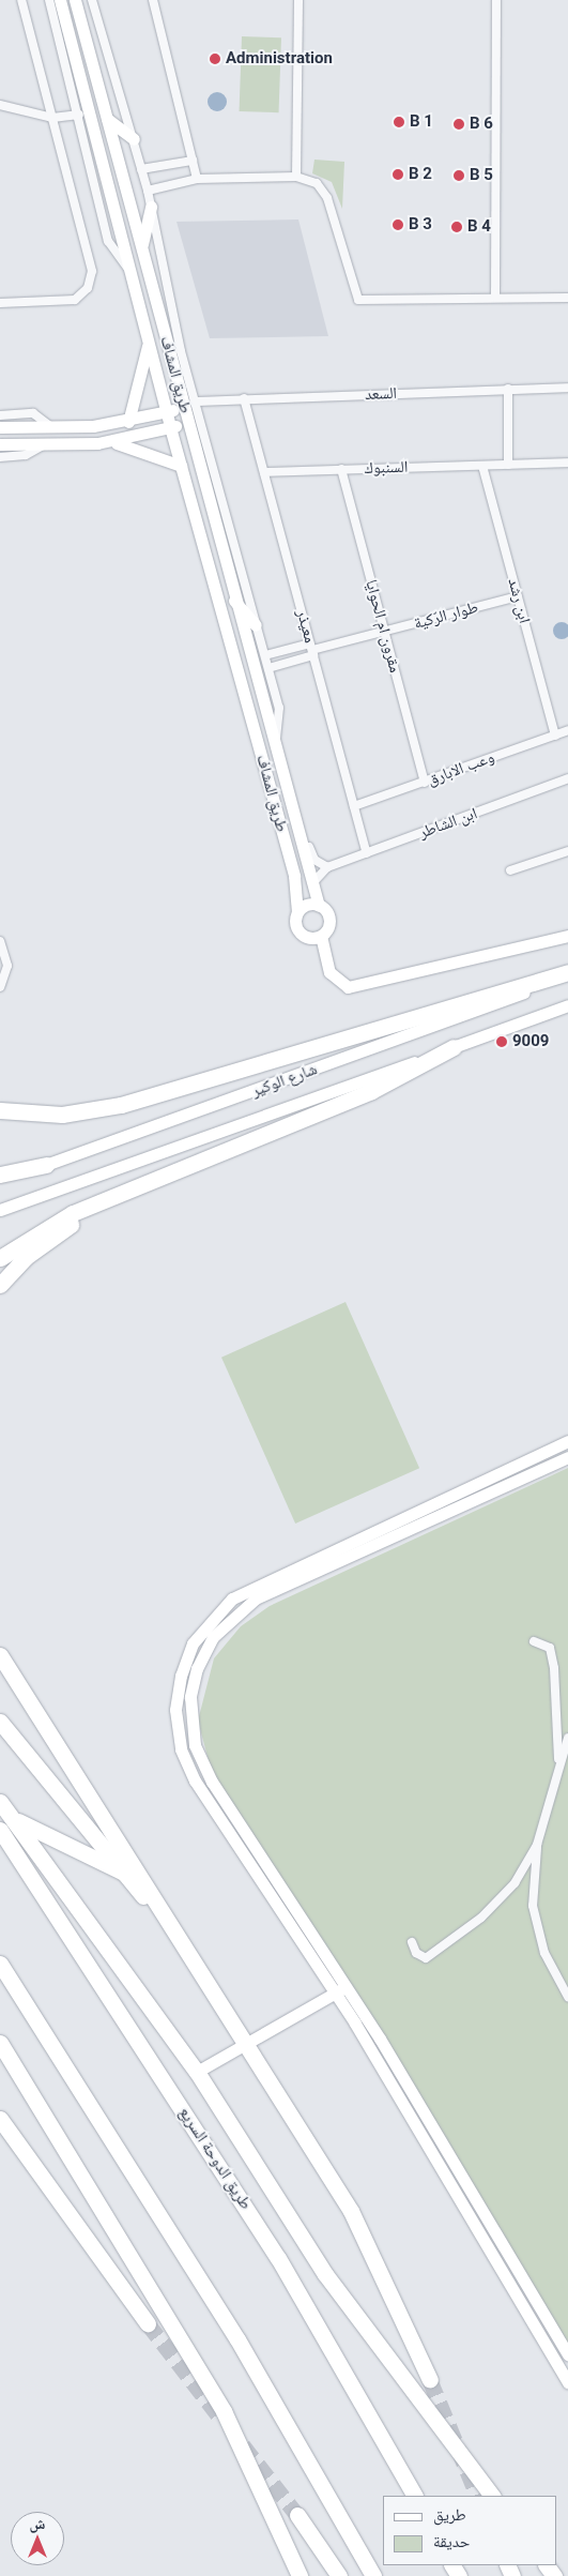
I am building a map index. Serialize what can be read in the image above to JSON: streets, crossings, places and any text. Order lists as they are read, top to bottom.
{
  "streets": {
    "highway": ["طريق الدوحة السريع"],
    "street": [
      "طريق المشاف",
      "السعد",
      "السنبوك",
      "ابن رشد",
      "طوار الرّكية",
      "معيذر",
      "مقرون ام الحوايا",
      "وعب الابارق",
      "ابن الشاطر",
      "شارع الوكير"
    ]
  },
  "crossings": [
    ["طريق المشاف", "السعد"],
    ["طريق المشاف", "طوار الرّكية"],
    ["طريق المشاف", "ابن الشاطر"],
    ["السعد", "معيذر"],
    ["السنبوك", "ابن رشد"],
    ["السنبوك", "معيذر"],
    ["السنبوك", "مقرون ام الحوايا"],
    ["ابن رشد", "طوار الرّكية"],
    ["ابن رشد", "وعب الابارق"],
    ["طوار الرّكية", "معيذر"],
    ["طوار الرّكية", "مقرون ام الحوايا"],
    ["معيذر", "وعب الابارق"],
    ["معيذر", "ابن الشاطر"],
    ["مقرون ام الحوايا", "وعب الابارق"]
  ],
  "places": [
    "Administration",
    "B 1",
    "B 6",
    "B 2",
    "B 5",
    "B 3",
    "B 4",
    "9009"
  ],
  "legend": ["طريق", "حديقة"],
  "north": "top"
}
